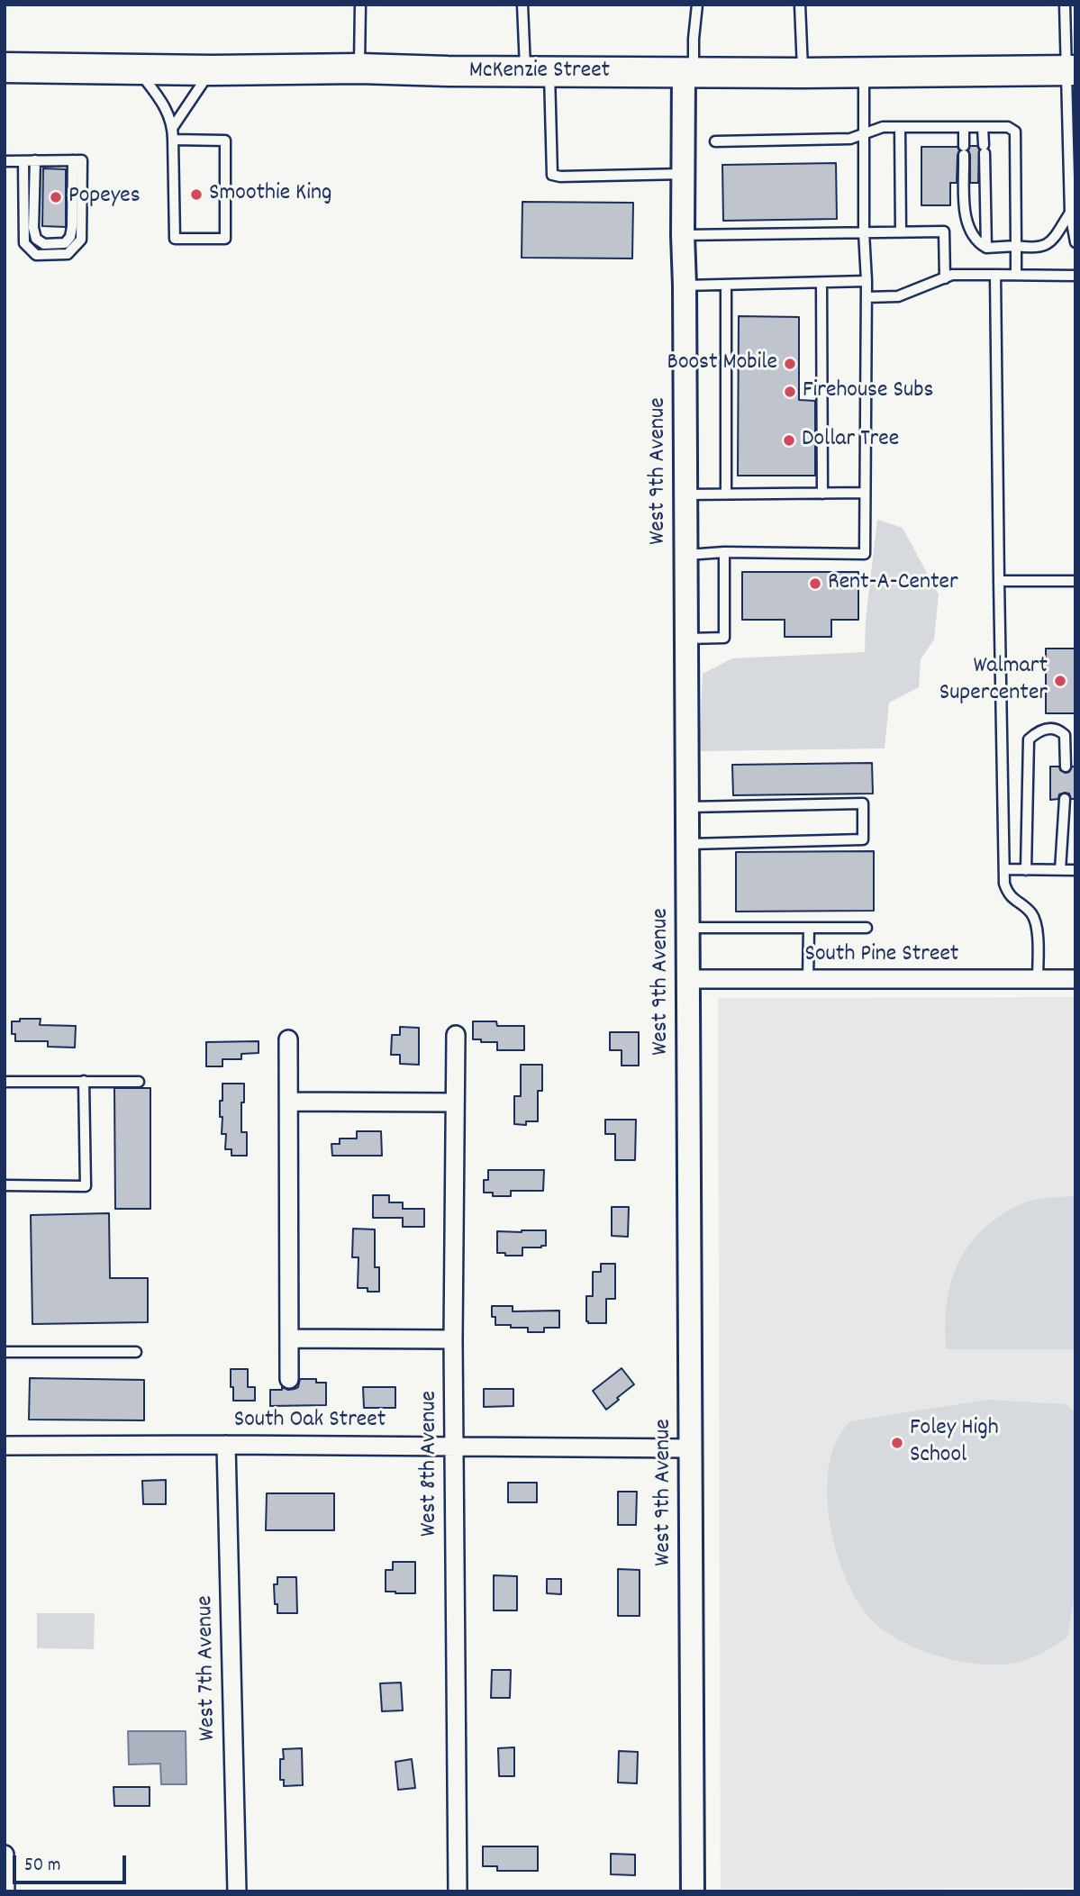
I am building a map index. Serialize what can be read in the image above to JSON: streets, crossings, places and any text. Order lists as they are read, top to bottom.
{
  "streets": {
    "main road": ["McKenzie Street"],
    "street": [
      "West 9th Avenue",
      "South Pine Street",
      "South Oak Street",
      "West 8th Avenue",
      "West 7th Avenue"
    ]
  },
  "crossings": [
    ["McKenzie Street", "West 9th Avenue"],
    ["West 9th Avenue", "South Pine Street"],
    ["West 9th Avenue", "South Oak Street"],
    ["South Oak Street", "West 8th Avenue"],
    ["South Oak Street", "West 7th Avenue"]
  ],
  "places": [
    "Smoothie King",
    "Popeyes",
    "Boost Mobile",
    "Firehouse Subs",
    "Dollar Tree",
    "Rent-A-Center",
    "Walmart Supercenter",
    "Foley High School"
  ],
  "scale_bar": "50 m"
}
